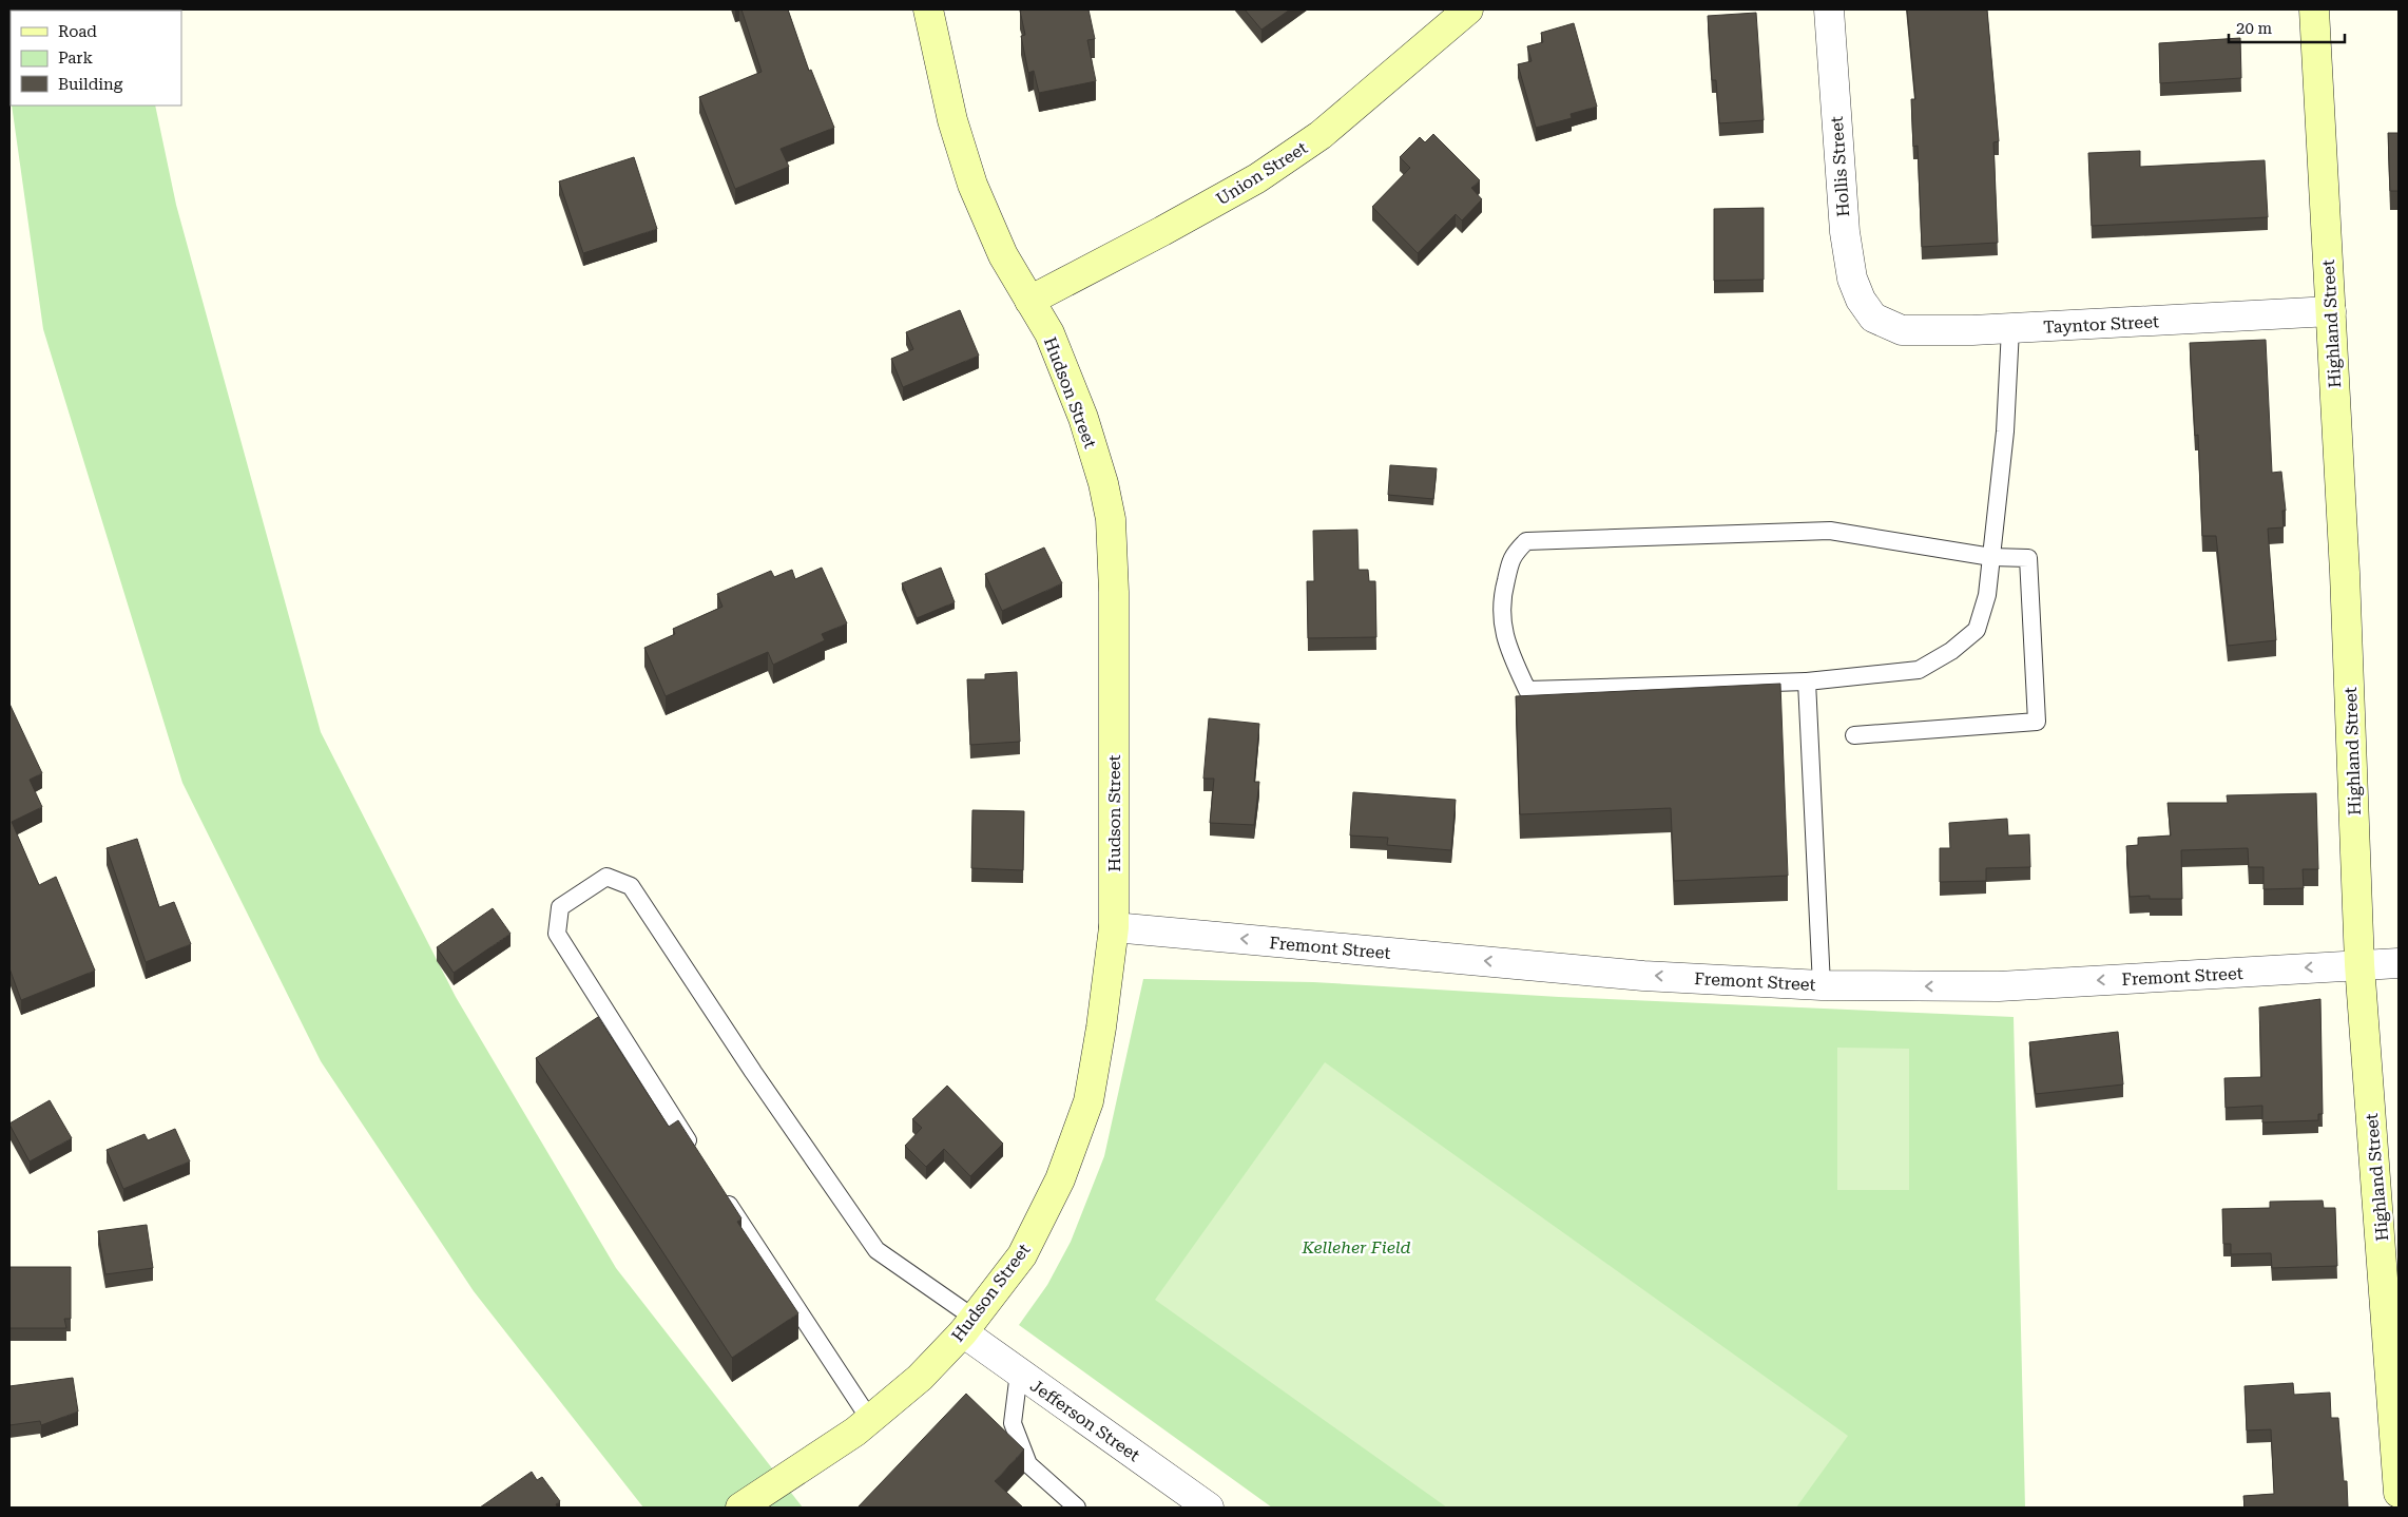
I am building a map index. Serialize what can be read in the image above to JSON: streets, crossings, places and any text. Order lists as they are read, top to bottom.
{
  "streets": {
    "street": [
      "Hollis Street",
      "Union Street",
      "Tayntor Street",
      "Highland Street",
      "Hudson Street",
      "Fremont Street",
      "Jefferson Street"
    ]
  },
  "crossings": [
    ["Hollis Street", "Tayntor Street"],
    ["Union Street", "Hudson Street"],
    ["Tayntor Street", "Highland Street"],
    ["Highland Street", "Fremont Street"],
    ["Hudson Street", "Fremont Street"],
    ["Hudson Street", "Jefferson Street"]
  ],
  "one_way": ["Fremont Street"],
  "parks": ["Kelleher Field"],
  "legend": ["Road", "Park", "Building"],
  "scale_bar": "20 m"
}
